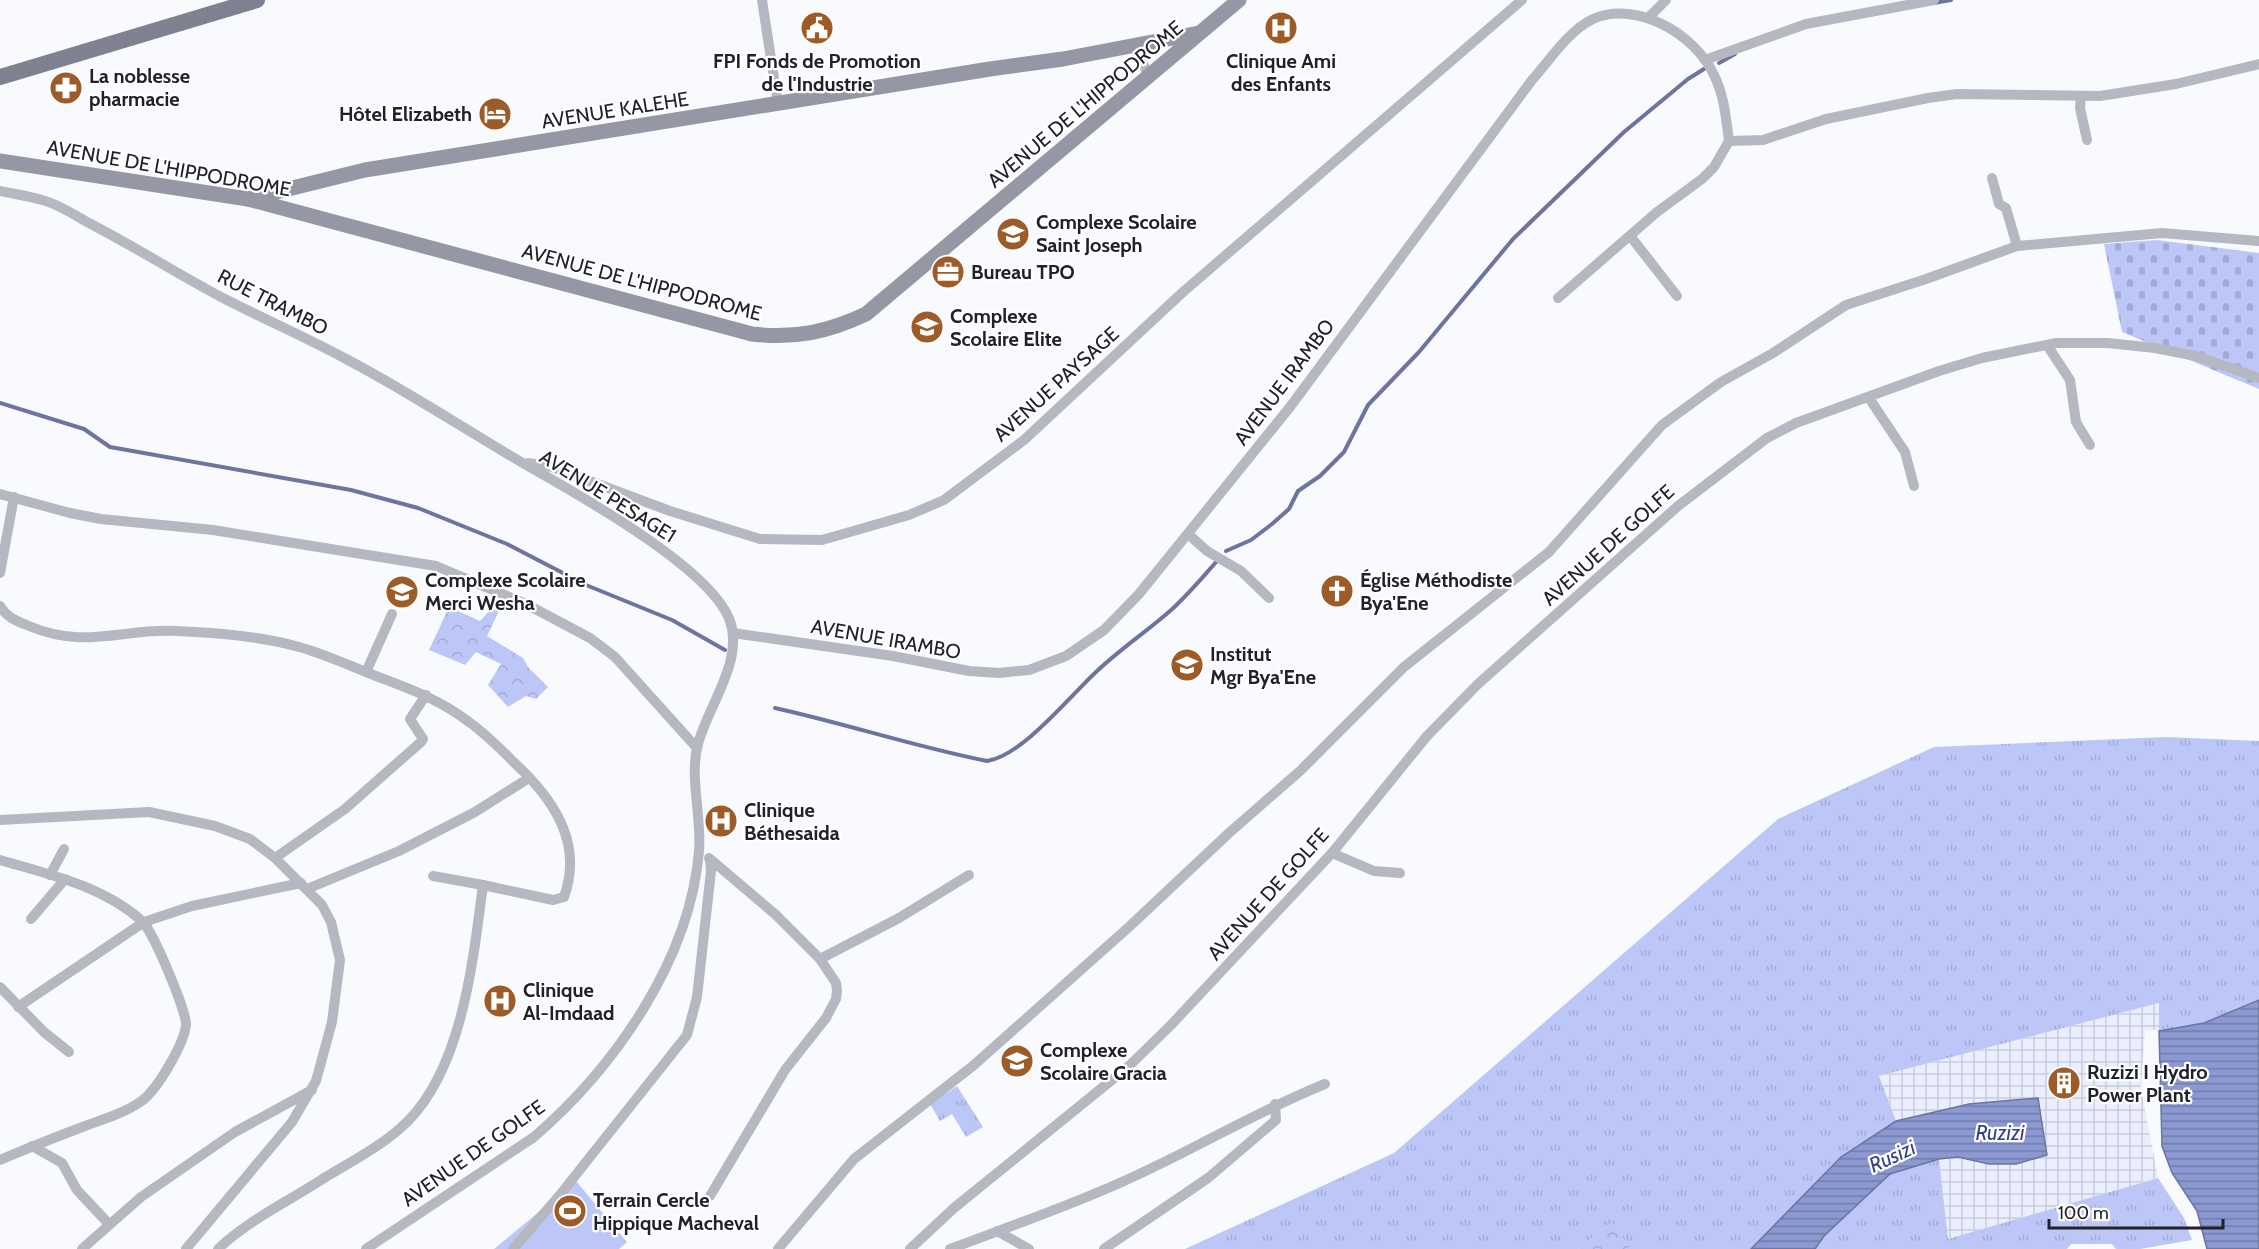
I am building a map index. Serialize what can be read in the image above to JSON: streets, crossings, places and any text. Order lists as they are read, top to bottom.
{
  "streets": {
    "street": [
      "AVENUE DE L'HIPPODROME",
      "AVENUE KALEHE",
      "RUE TRAMBO",
      "AVENUE IRAMBO",
      "AVENUE PAYSAGE",
      "AVENUE PESAGE1",
      "AVENUE DE GOLFE"
    ]
  },
  "crossings": [
    ["AVENUE DE L'HIPPODROME", "AVENUE KALEHE"],
    ["RUE TRAMBO", "AVENUE PAYSAGE"],
    ["RUE TRAMBO", "AVENUE PESAGE1"],
    ["AVENUE IRAMBO", "AVENUE PESAGE1"],
    ["AVENUE PAYSAGE", "AVENUE PESAGE1"],
    ["AVENUE PESAGE1", "AVENUE DE GOLFE"]
  ],
  "water": ["Ruzizi", "Rusizi"],
  "places": {
    "public building": ["FPI Fonds de Promotion de l'Industrie"],
    "hospital": ["Clinique Ami des Enfants", "Clinique Béthesaida", "Clinique Al-Imdaad"],
    "pharmacy": ["La noblesse pharmacie"],
    "hotel": ["Hôtel Elizabeth"],
    "school or university": [
      "Complexe Scolaire Saint Joseph",
      "Complexe Scolaire Elite",
      "Complexe Scolaire Merci Wesha",
      "Institut Mgr Bya'Ene",
      "Complexe Scolaire Gracia"
    ],
    "office": ["Bureau TPO"],
    "church": ["Église Méthodiste Bya'Ene"],
    "building": ["Ruzizi I Hydro Power Plant"],
    "sports": ["Terrain Cercle Hippique Macheval"]
  },
  "scale_bar": "100 m"
}
